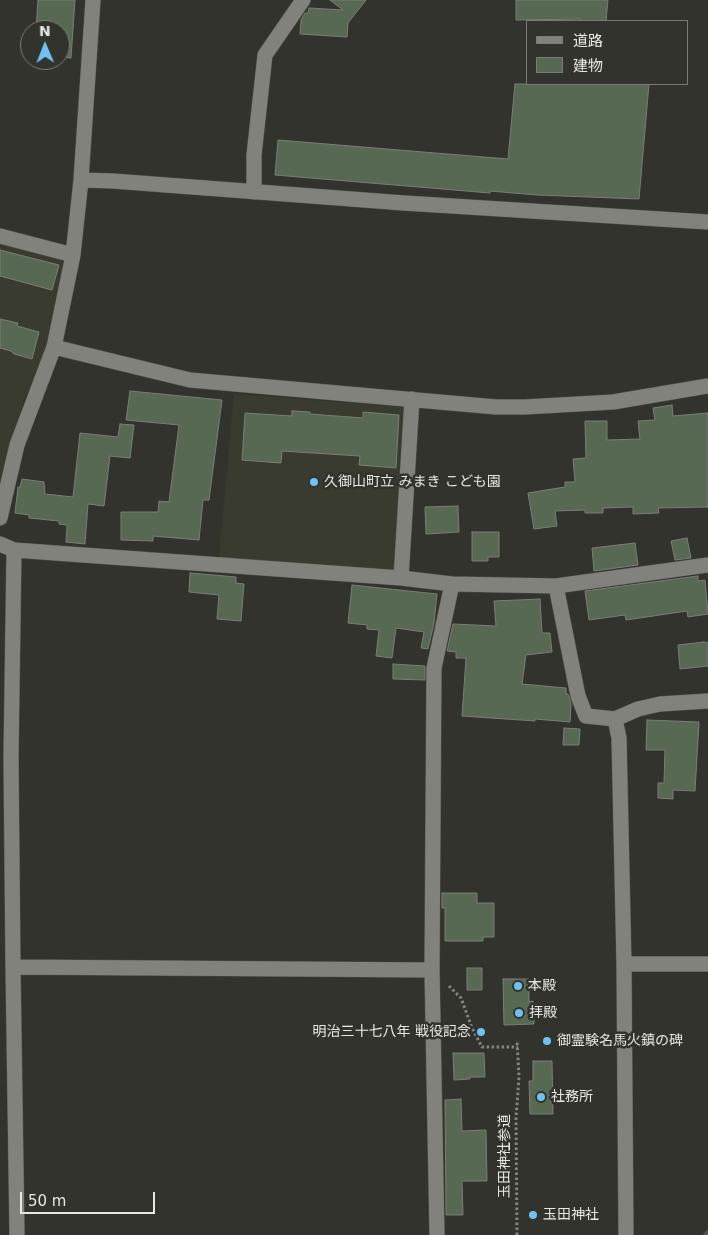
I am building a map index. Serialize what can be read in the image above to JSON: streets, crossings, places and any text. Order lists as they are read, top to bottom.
{
  "streets": {
    "path": ["玉田神社参道"]
  },
  "places": [
    "久御山町立 みまき こども園",
    "本殿",
    "拝殿",
    "明治三十七八年 戦役記念",
    "御霊験名馬火鎮の碑",
    "社務所",
    "玉田神社"
  ],
  "legend": ["道路", "建物"],
  "scale_bar": "50 m",
  "north": "top"
}
